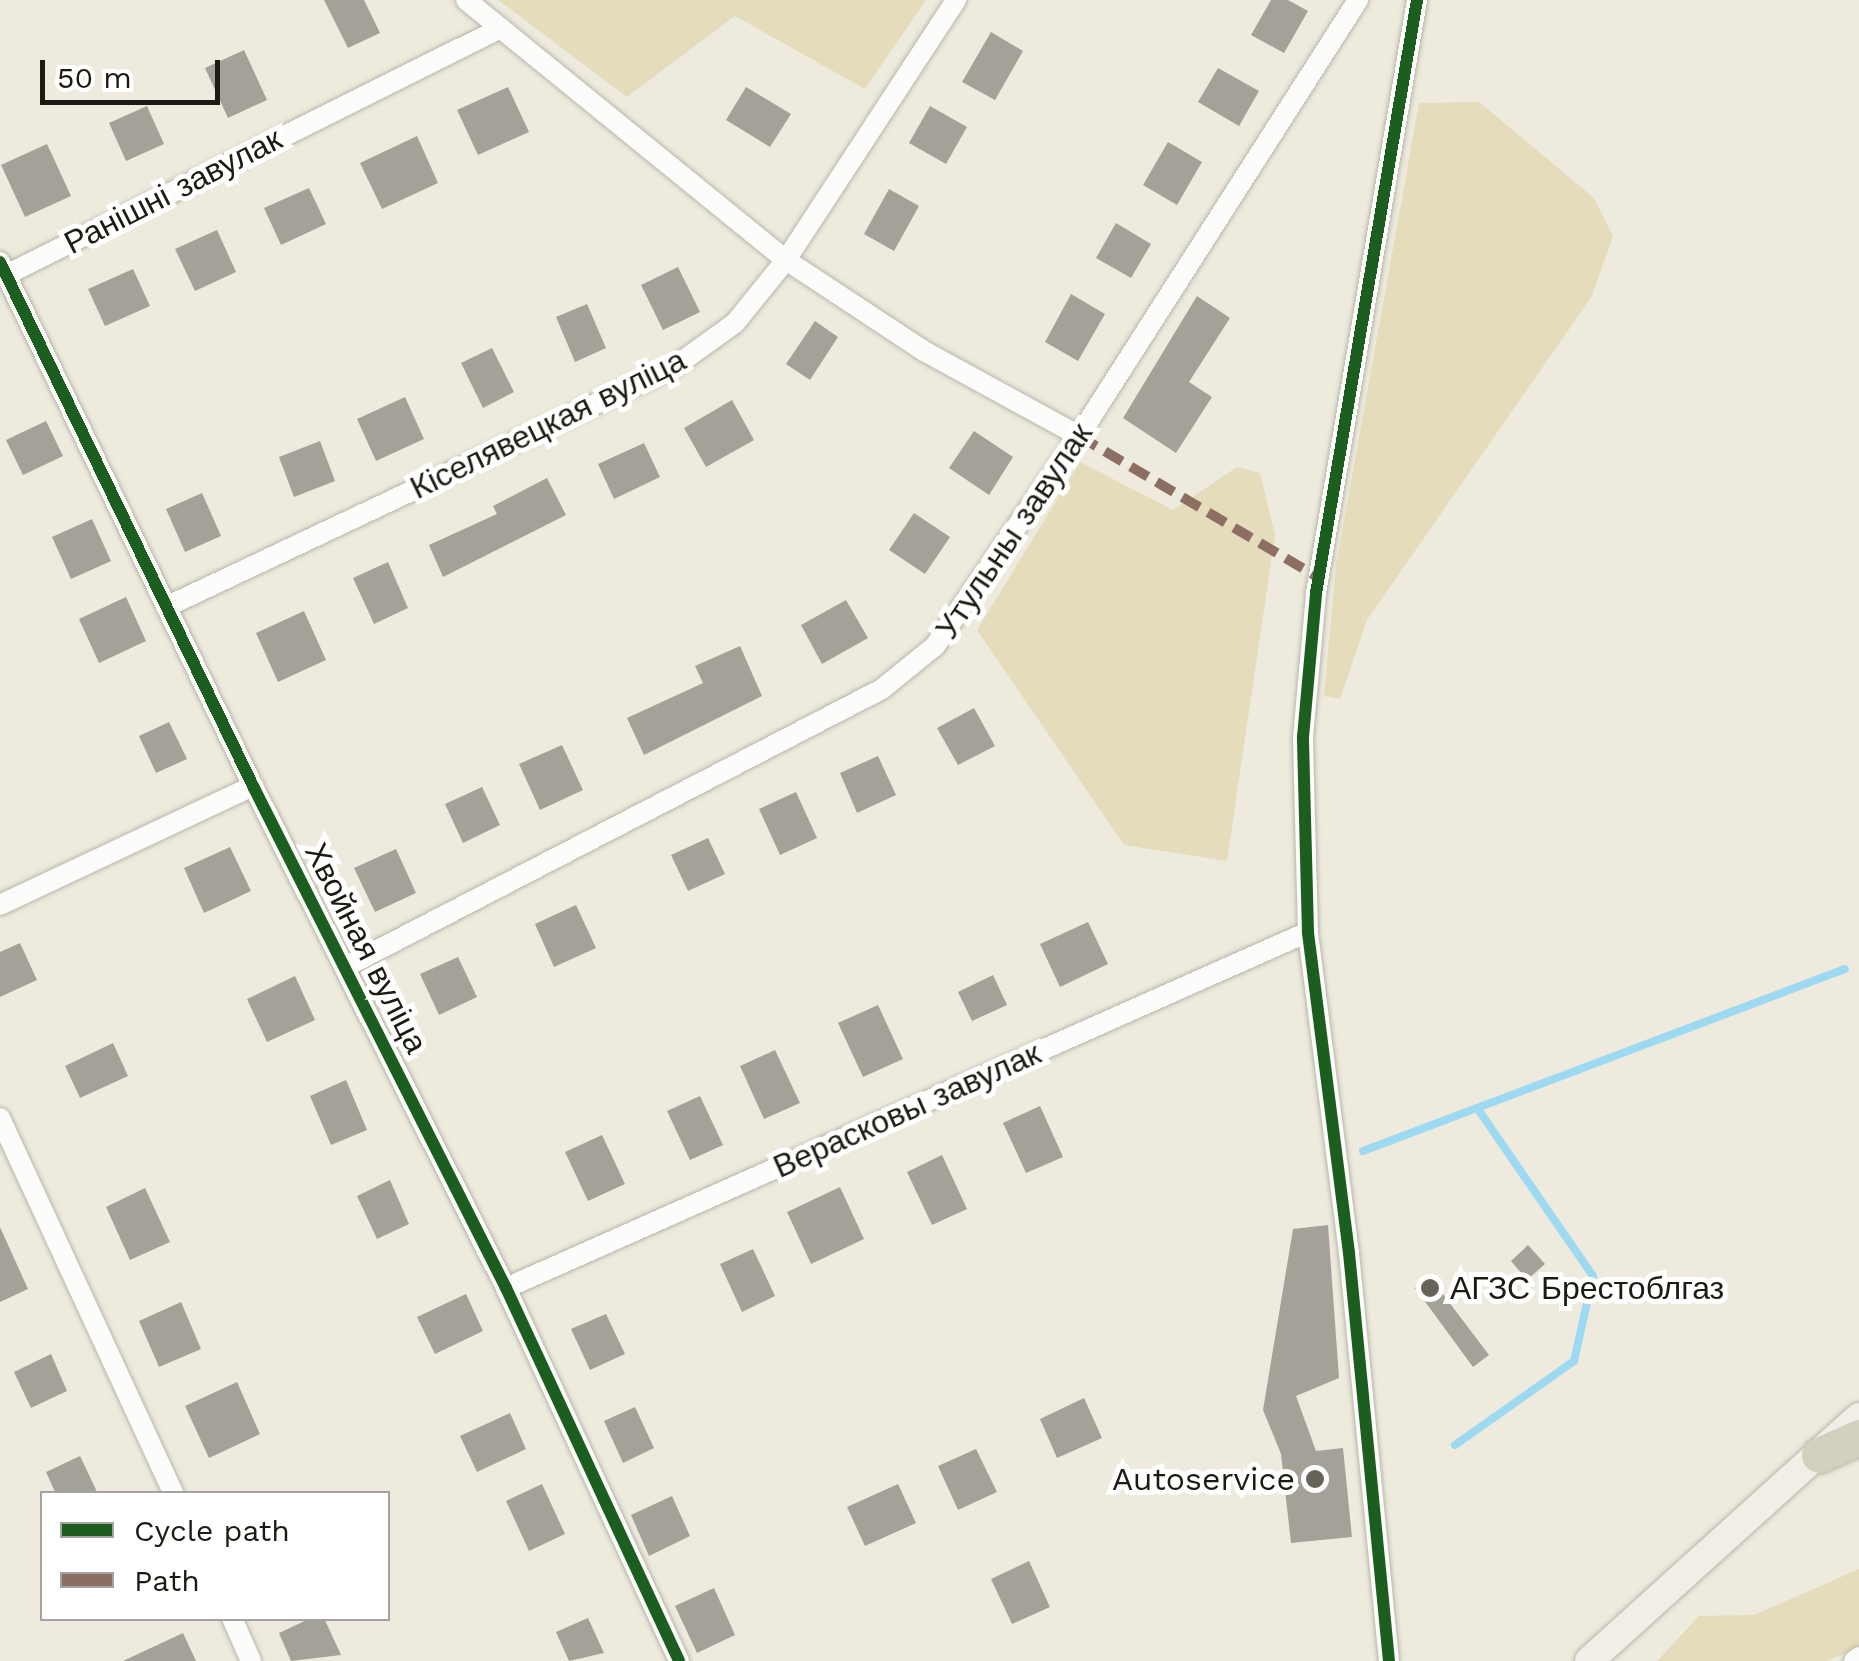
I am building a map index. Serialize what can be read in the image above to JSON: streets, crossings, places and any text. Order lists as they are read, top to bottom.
{
  "streets": {
    "street": [
      "Ранішні завулак",
      "Кіселявецкая вуліца",
      "Утульны завулак",
      "Хвойная вуліца",
      "Верасковы завулак"
    ]
  },
  "crossings": [
    ["Ранішні завулак", "Хвойная вуліца"],
    ["Кіселявецкая вуліца", "Хвойная вуліца"],
    ["Утульны завулак", "Хвойная вуліца"],
    ["Хвойная вуліца", "Верасковы завулак"]
  ],
  "places": ["АГЗС Брестоблгаз", "Autoservice"],
  "legend": ["Cycle path", "Path"],
  "scale_bar": "50 m"
}
